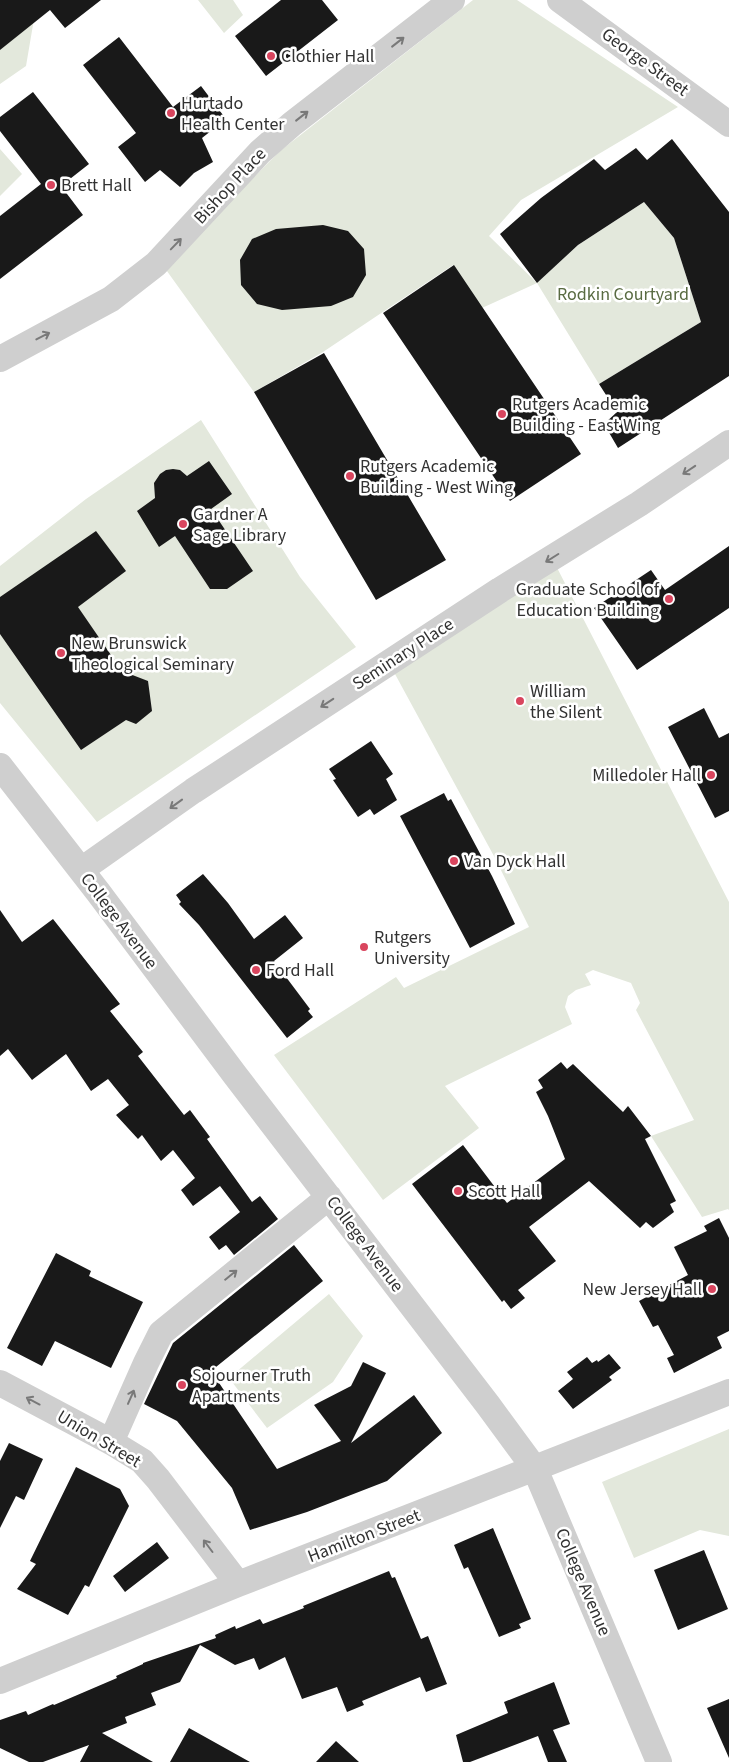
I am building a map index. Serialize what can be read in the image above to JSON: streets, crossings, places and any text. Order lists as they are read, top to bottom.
{
  "streets": {
    "street": [
      "George Street",
      "Bishop Place",
      "Seminary Place",
      "College Avenue",
      "Union Street",
      "Hamilton Street"
    ]
  },
  "crossings": [
    ["Seminary Place", "College Avenue"],
    ["College Avenue", "Hamilton Street"],
    ["Union Street", "Hamilton Street"]
  ],
  "one_way": ["Bishop Place", "Seminary Place", "Union Street"],
  "parks": ["Rodkin Courtyard"],
  "places": [
    "Clothier Hall",
    "Hurtado Health Center",
    "Brett Hall",
    "Rutgers Academic Building - East Wing",
    "Rutgers Academic Building - West Wing",
    "Gardner A Sage Library",
    "Graduate School of Education Building",
    "New Brunswick Theological Seminary",
    "William the Silent",
    "Milledoler Hall",
    "Van Dyck Hall",
    "Rutgers University",
    "Ford Hall",
    "Scott Hall",
    "New Jersey Hall",
    "Sojourner Truth Apartments"
  ]
}
